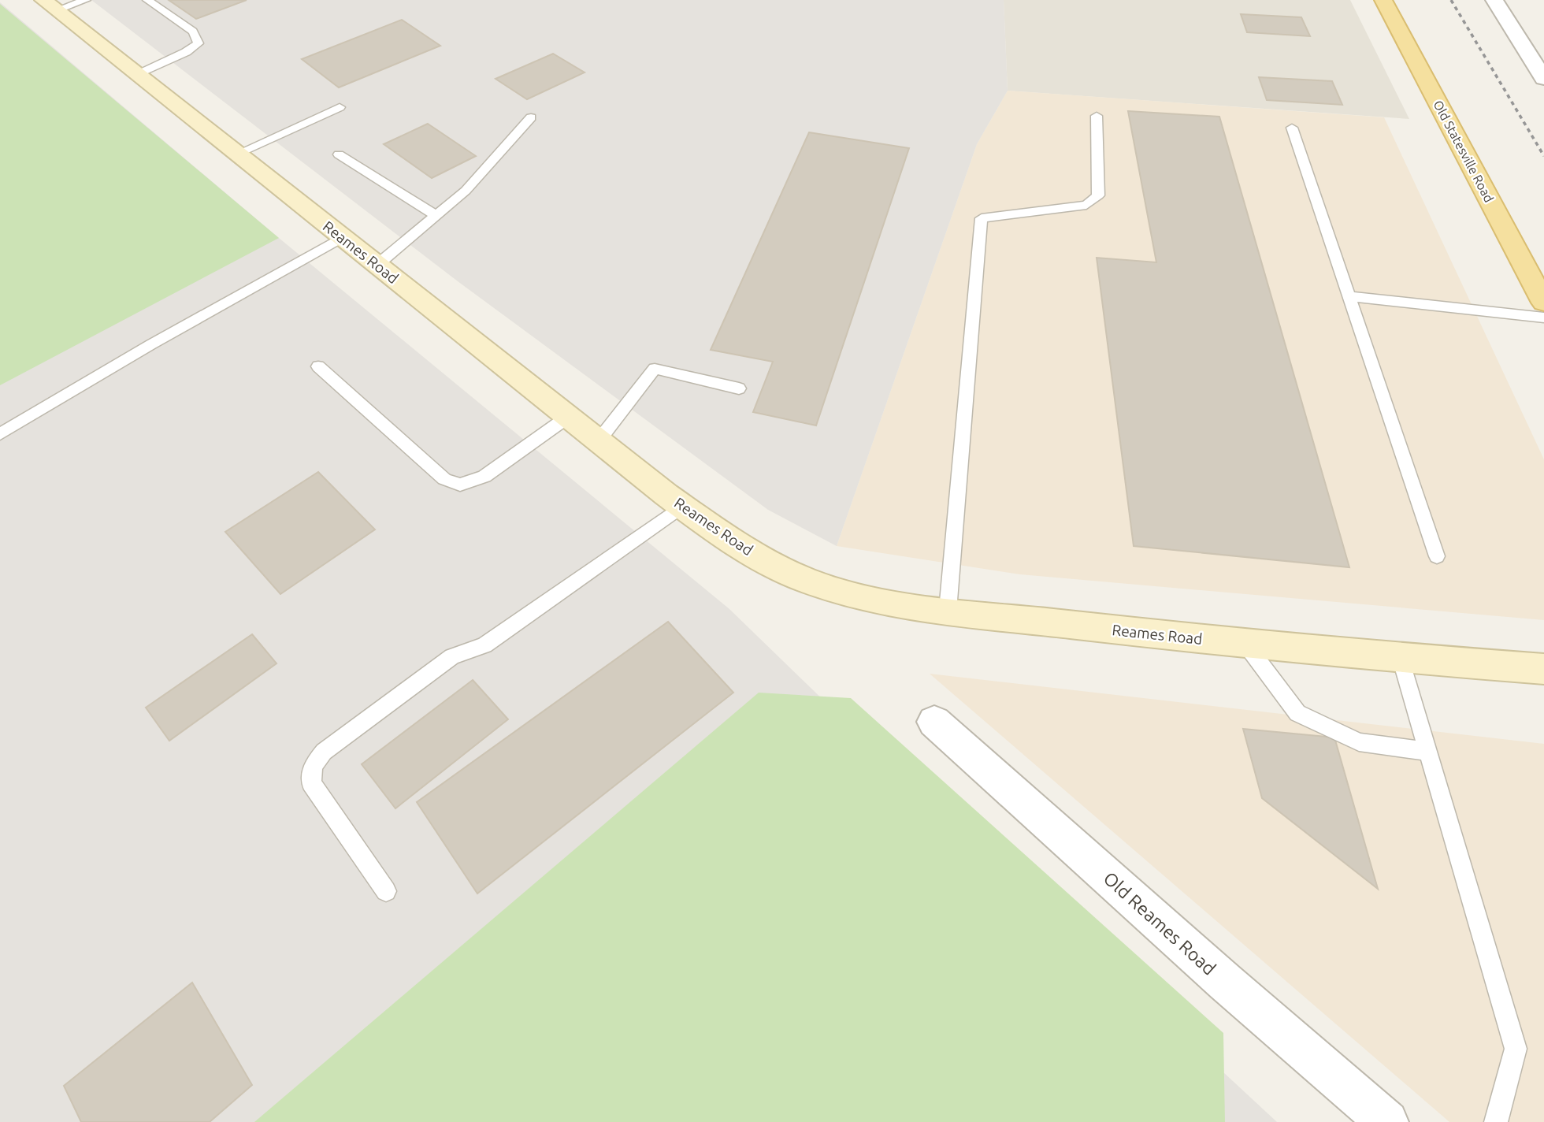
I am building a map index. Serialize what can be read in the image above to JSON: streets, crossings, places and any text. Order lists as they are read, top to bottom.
{
  "streets": {
    "main road": ["Old Statesville Road", "Reames Road"],
    "street": ["Old Reames Road"]
  }
}
